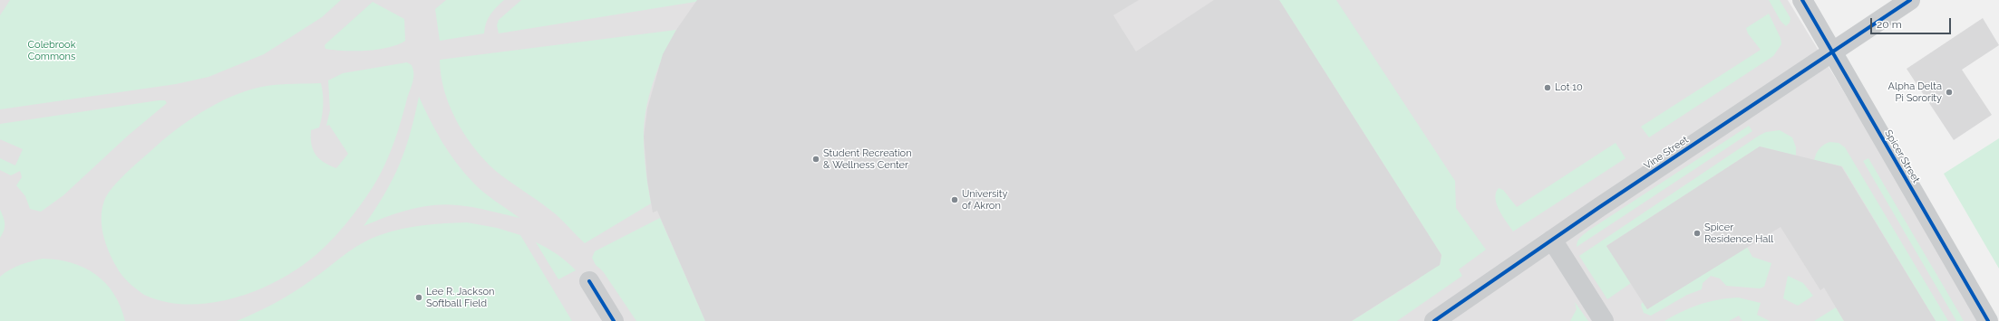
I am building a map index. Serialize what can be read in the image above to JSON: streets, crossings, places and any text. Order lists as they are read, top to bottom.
{
  "streets": {
    "street": ["Vine Street", "Spicer Street"]
  },
  "crossings": [
    ["Vine Street", "Spicer Street"]
  ],
  "parks": ["Colebrook Commons"],
  "places": [
    "Lot 10",
    "Alpha Delta Pi Sorority",
    "Student Recreation & Wellness Center",
    "University of Akron",
    "Spicer Residence Hall",
    "Lee R. Jackson Softball Field"
  ],
  "scale_bar": "20 m"
}
